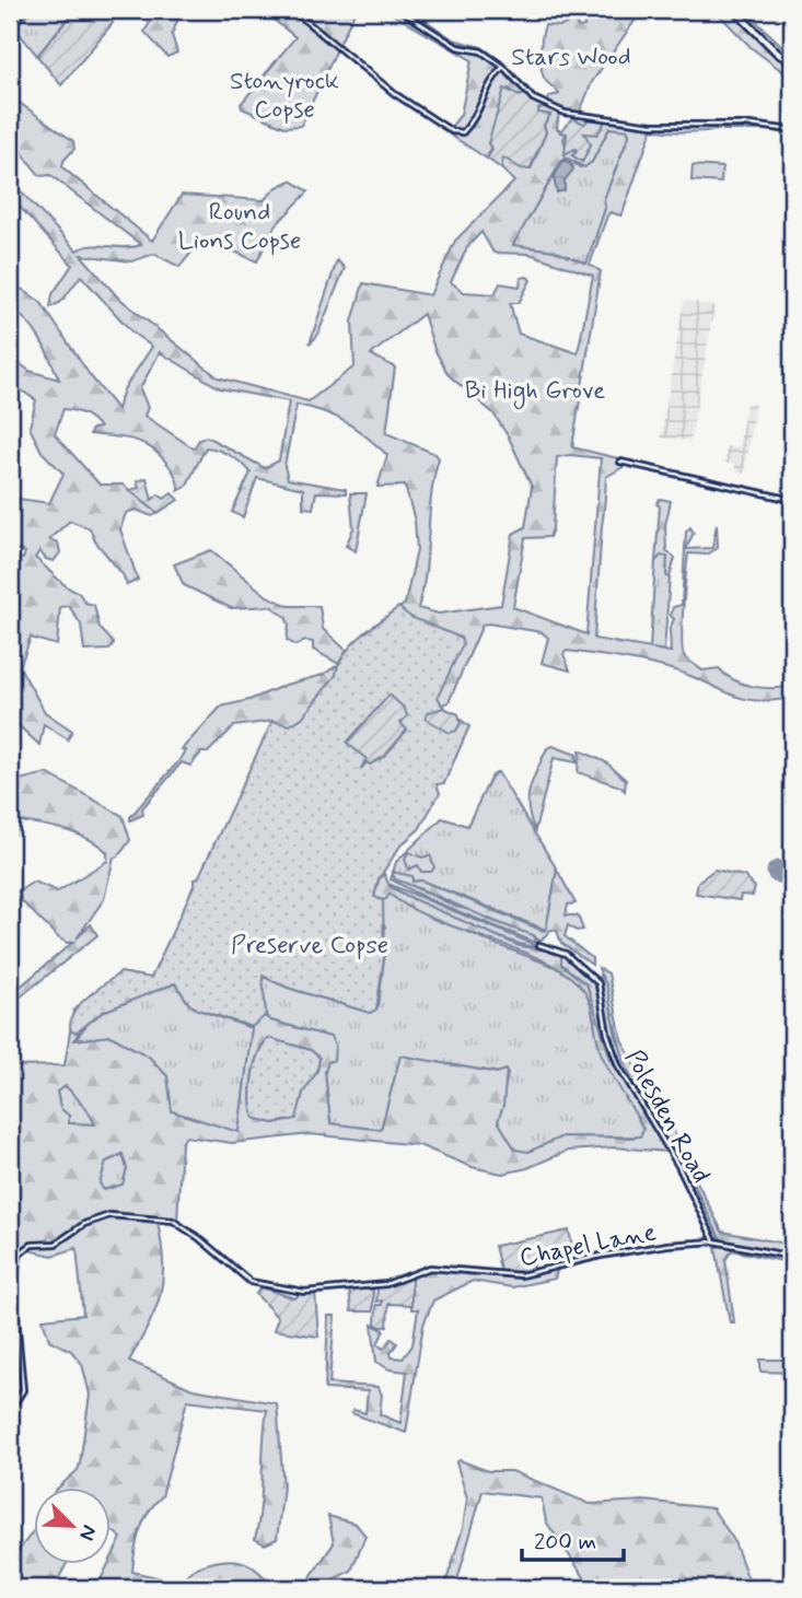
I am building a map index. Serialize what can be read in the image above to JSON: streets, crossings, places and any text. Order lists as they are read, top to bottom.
{
  "streets": {
    "street": ["Polesden Road", "Chapel Lane"]
  },
  "crossings": [
    ["Polesden Road", "Chapel Lane"]
  ],
  "parks": [
    "Stars Wood",
    "Stonyrock Copse",
    "Round Lions Copse",
    "Bi High Grove",
    "Preserve Copse"
  ],
  "scale_bar": "200 m",
  "north": "bottom right"
}
